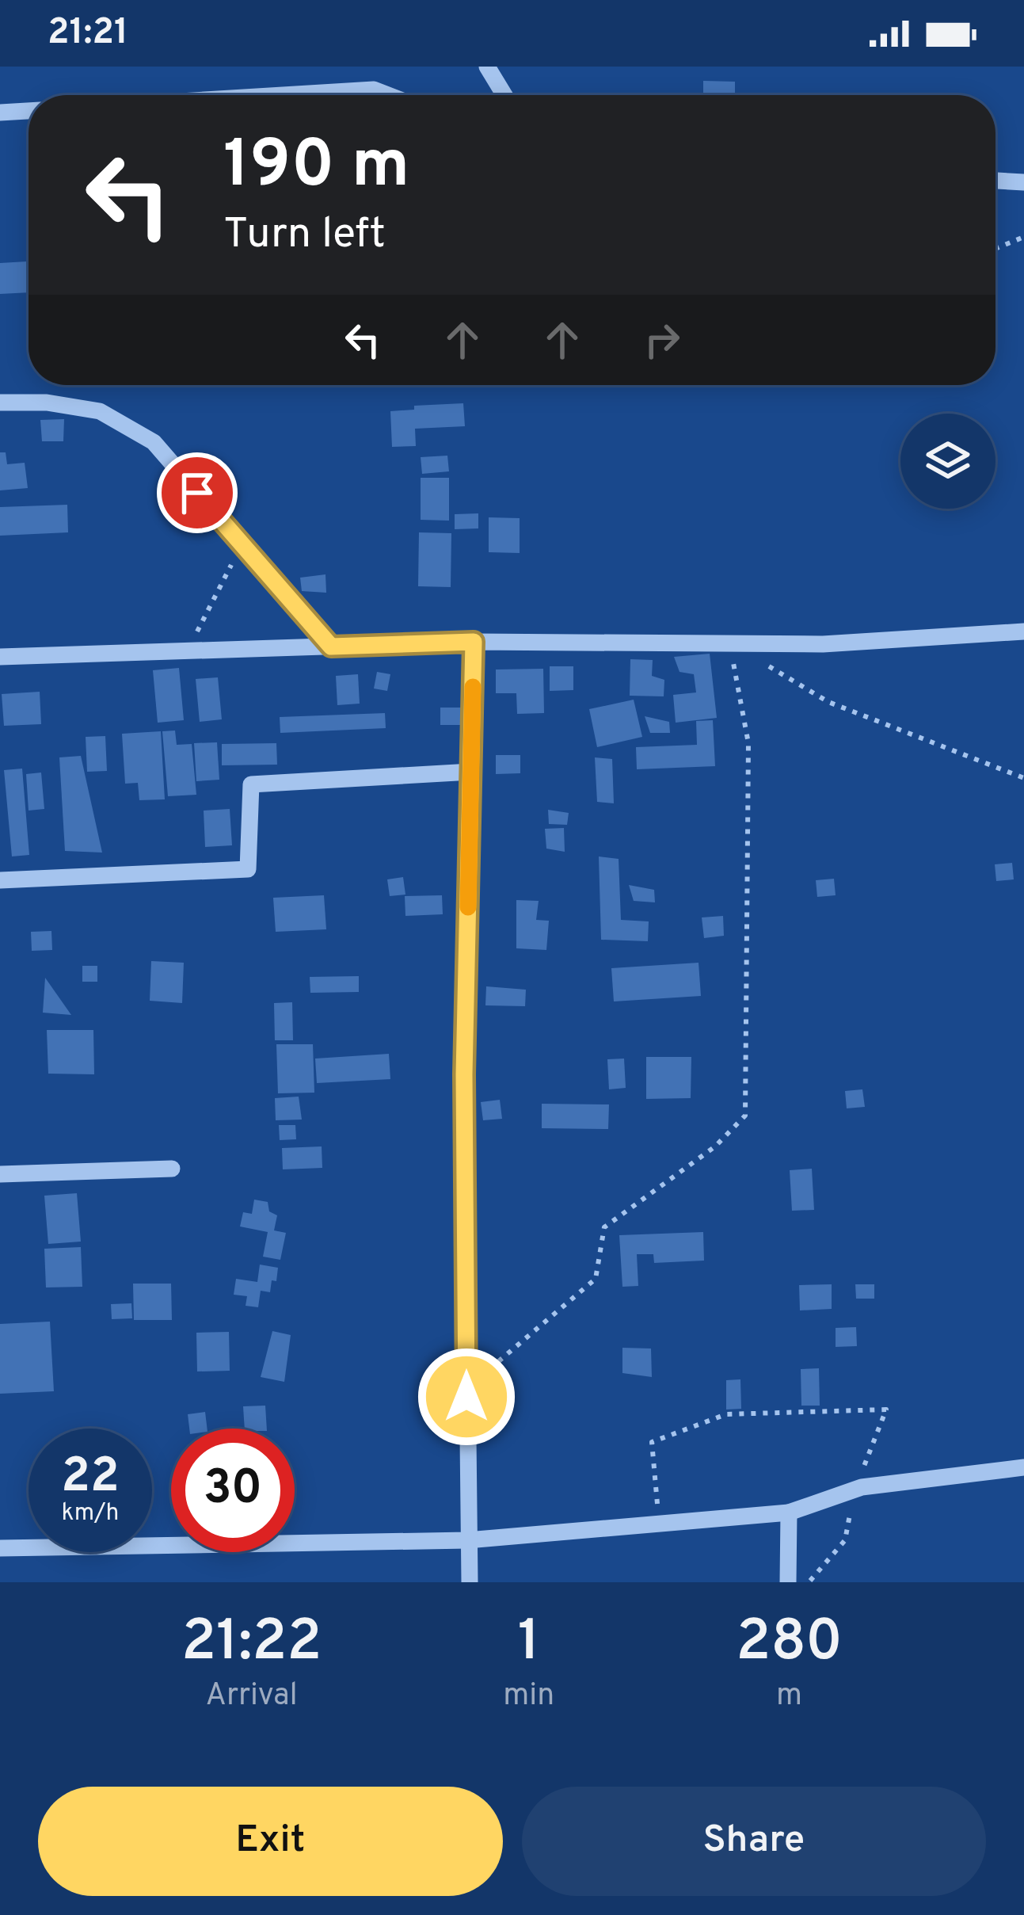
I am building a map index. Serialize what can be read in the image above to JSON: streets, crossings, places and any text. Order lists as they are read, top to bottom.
{
  "page": {
    "status": "21:21",
    "turn": ["190 m", "Turn left"],
    "speed": "22 km/h",
    "limit": "30",
    "eta": [
      "21:22",
      "Arrival",
      "1",
      "min",
      "280",
      "m"
    ],
    "buttons": ["Exit", "Share"]
  }
}
